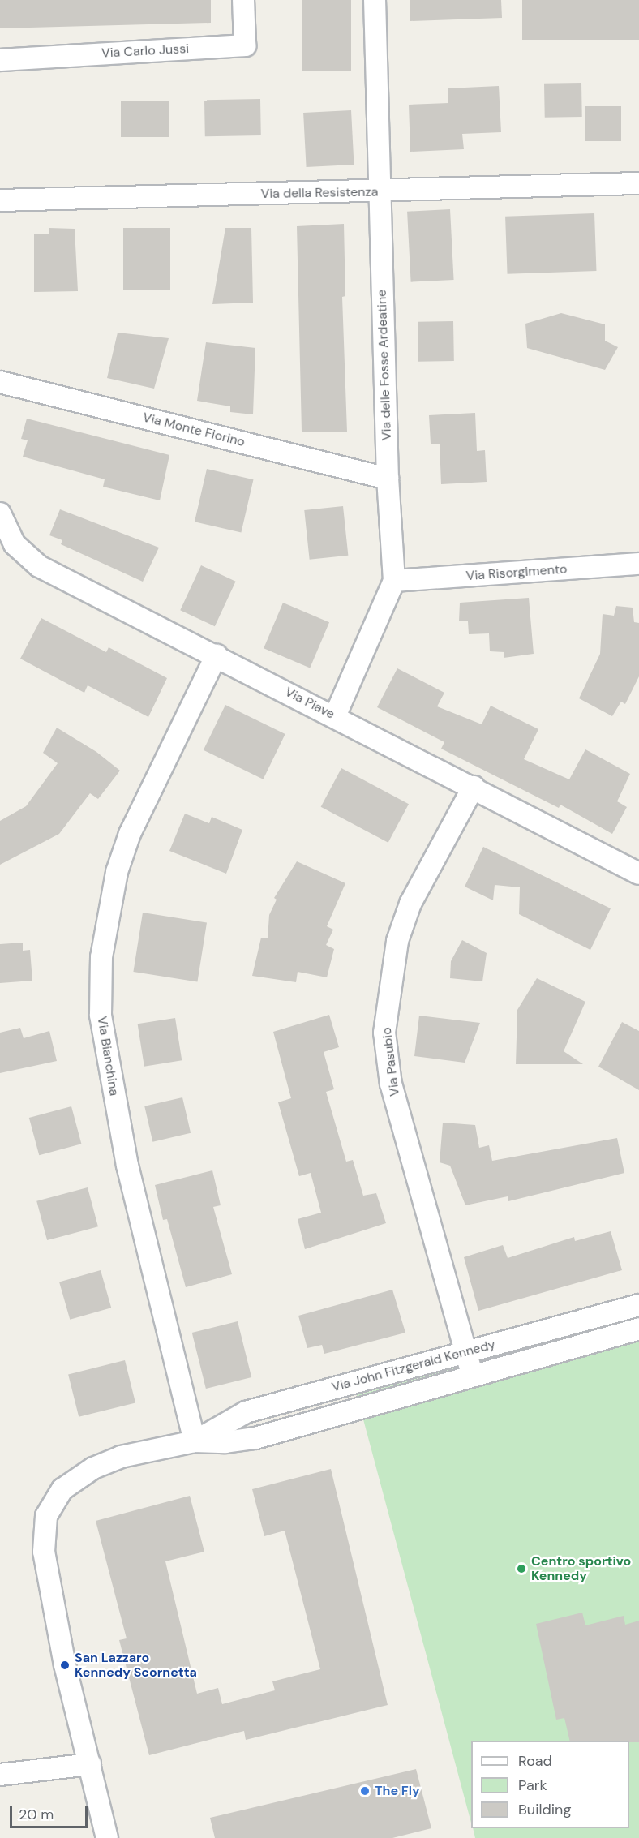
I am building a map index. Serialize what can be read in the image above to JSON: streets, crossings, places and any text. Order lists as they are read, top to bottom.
{
  "streets": {
    "street": [
      "Via Carlo Jussi",
      "Via della Resistenza",
      "Via delle Fosse Ardeatine",
      "Via Monte Fiorino",
      "Via Risorgimento",
      "Via Piave",
      "Via Bianchina",
      "Via Pasubio",
      "Via John Fitzgerald Kennedy"
    ]
  },
  "crossings": [
    ["Via della Resistenza", "Via delle Fosse Ardeatine"],
    ["Via delle Fosse Ardeatine", "Via Monte Fiorino"],
    ["Via delle Fosse Ardeatine", "Via Risorgimento"],
    ["Via delle Fosse Ardeatine", "Via Piave"],
    ["Via Piave", "Via Bianchina"],
    ["Via Piave", "Via Pasubio"],
    ["Via Bianchina", "Via John Fitzgerald Kennedy"],
    ["Via Pasubio", "Via John Fitzgerald Kennedy"]
  ],
  "places": ["Centro sportivo Kennedy", "San Lazzaro Kennedy Scornetta", "The Fly"],
  "legend": ["Road", "Park", "Building"],
  "scale_bar": "20 m"
}
